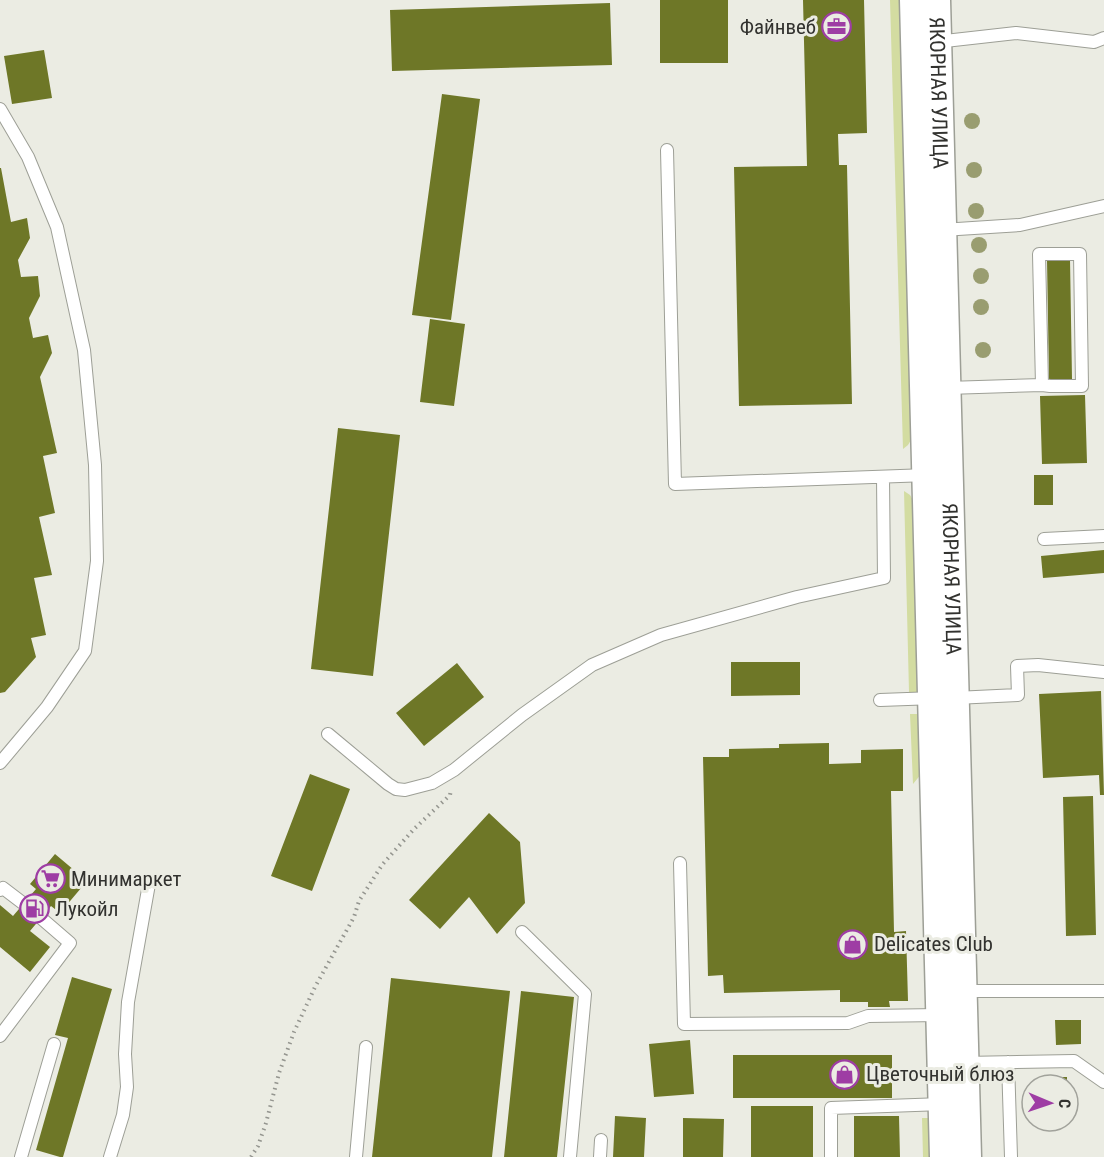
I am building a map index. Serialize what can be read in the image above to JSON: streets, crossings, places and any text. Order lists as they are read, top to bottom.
{
  "streets": {
    "street": ["ЯКОРНАЯ УЛИЦА"]
  },
  "places": {
    "office": ["Файнвеб"],
    "supermarket": ["Минимаркет"],
    "fuel station": ["Лукойл"],
    "shop": ["Delicates Club", "Цветочный блюз"]
  },
  "north": "right"
}
